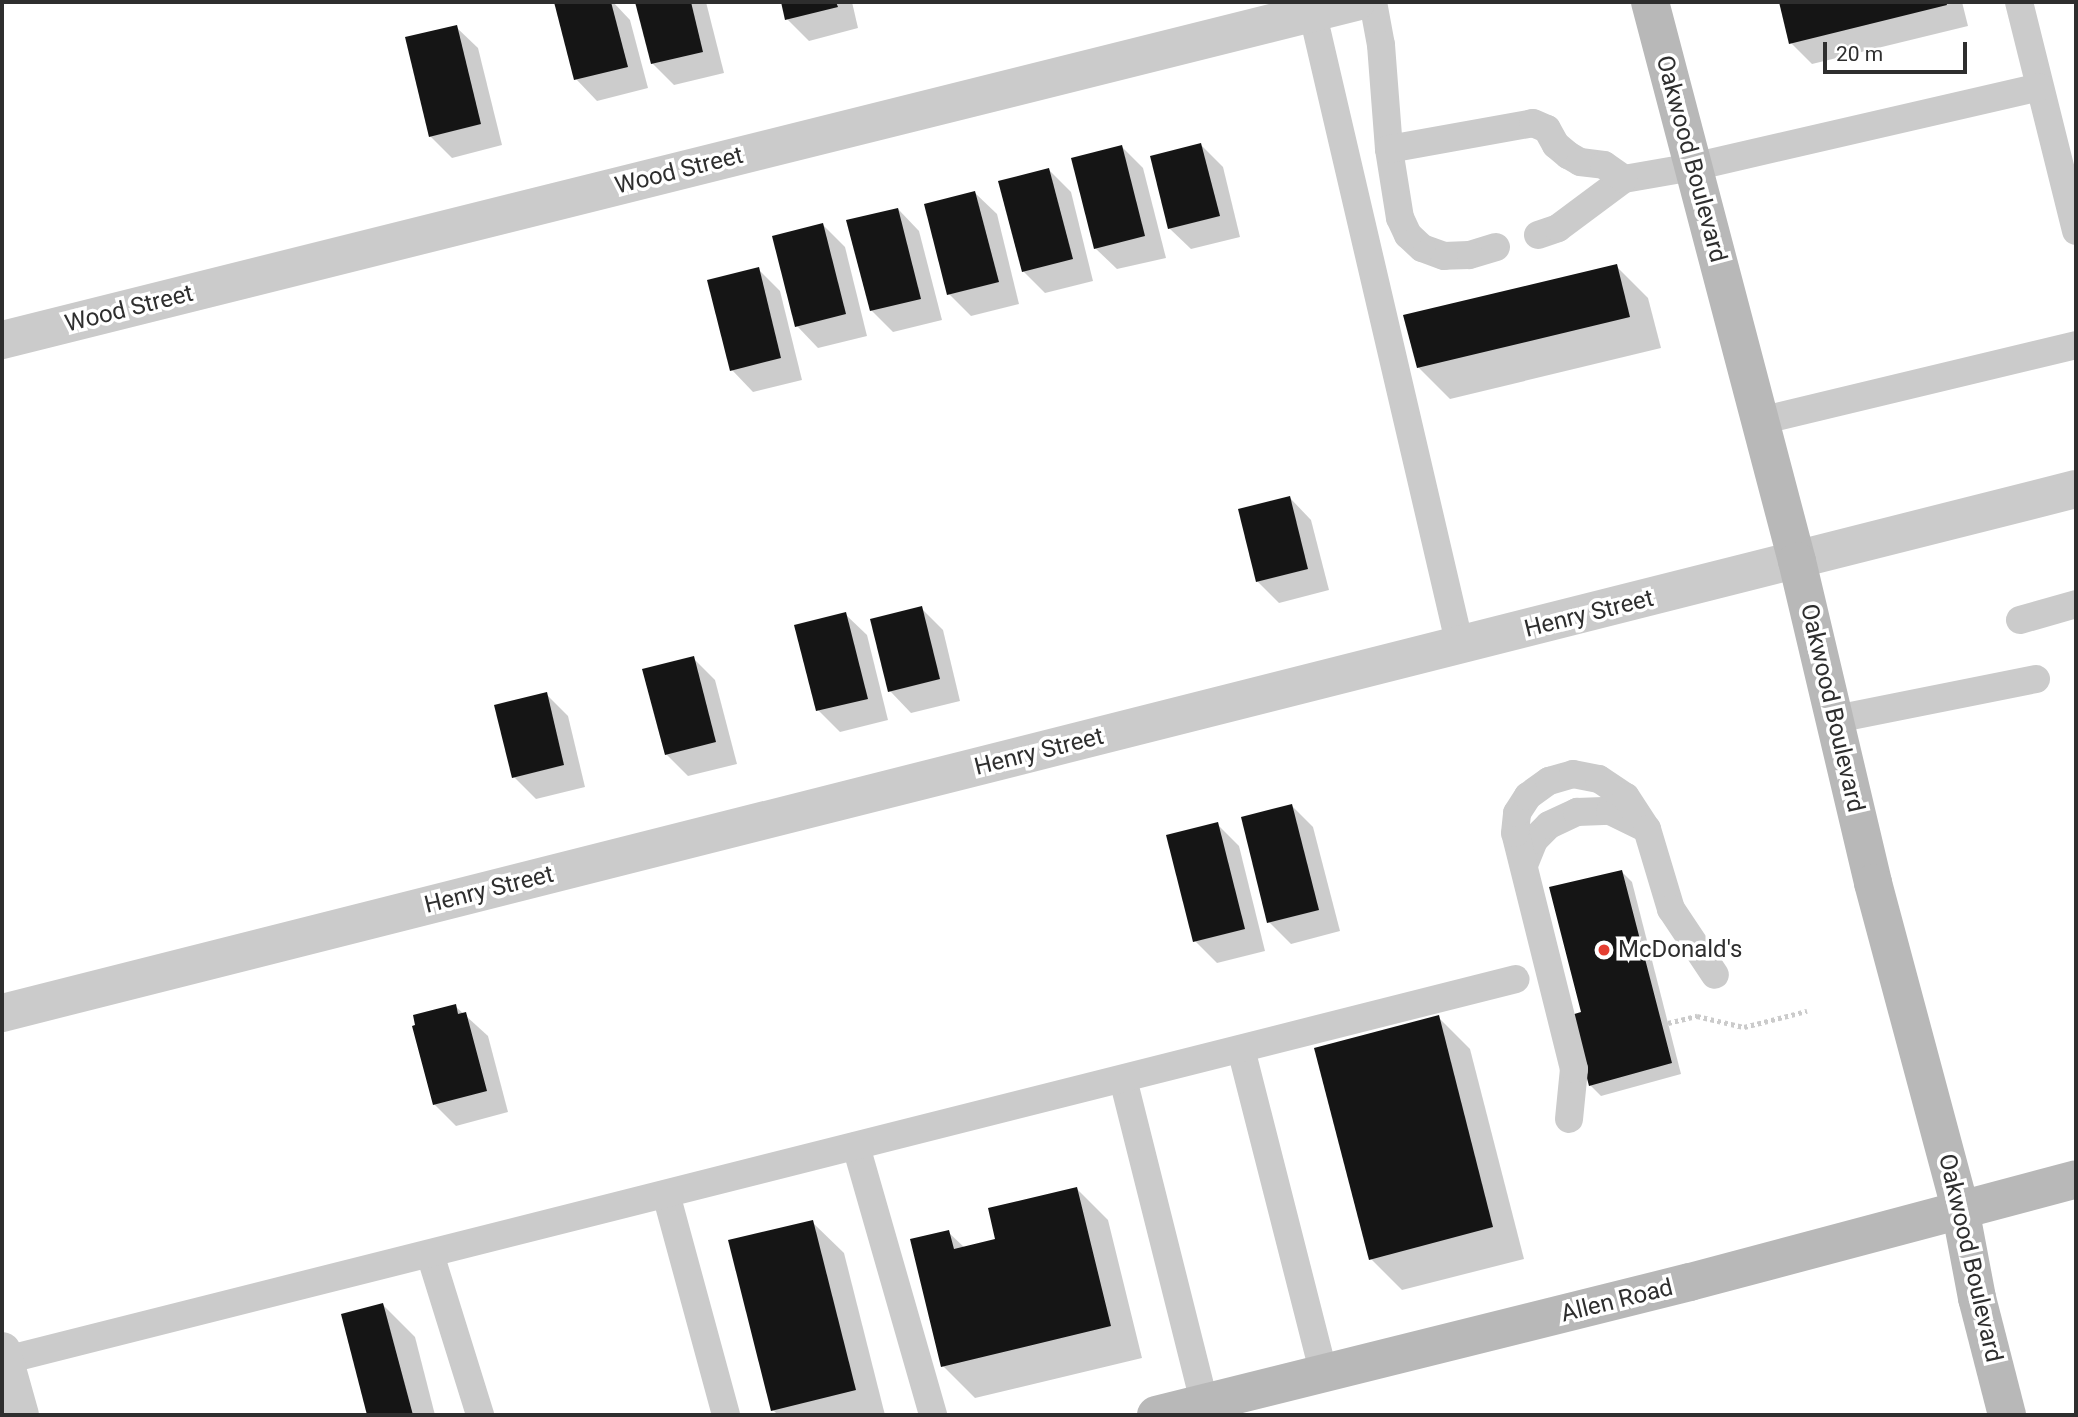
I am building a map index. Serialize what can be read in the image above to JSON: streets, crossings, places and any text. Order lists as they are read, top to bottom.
{
  "streets": {
    "main road": ["Oakwood Boulevard", "Allen Road"],
    "street": ["Wood Street", "Henry Street"]
  },
  "crossings": [
    ["Oakwood Boulevard", "Henry Street"],
    ["Oakwood Boulevard", "Allen Road"]
  ],
  "places": ["McDonald's"],
  "scale_bar": "20 m"
}
